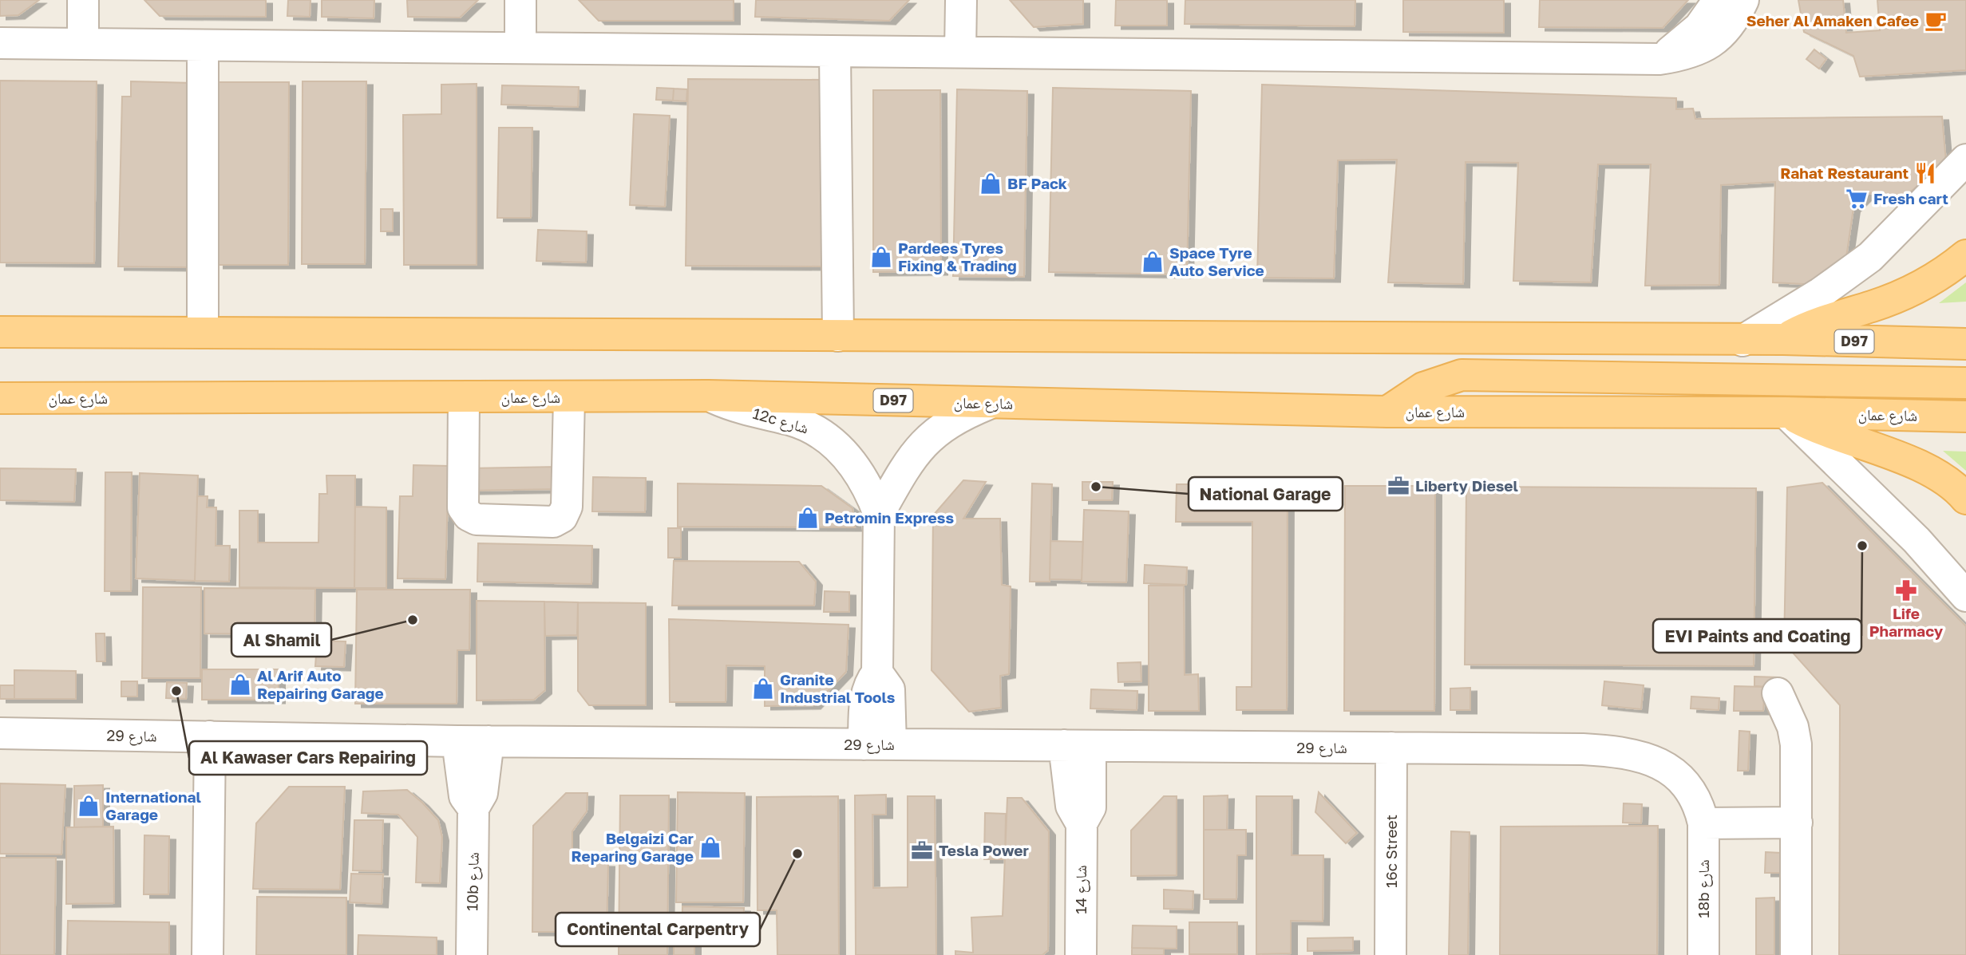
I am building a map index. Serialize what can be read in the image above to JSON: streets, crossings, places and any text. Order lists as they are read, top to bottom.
{
  "streets": {
    "main road": ["D97", "شارع عمان"],
    "street": [
      "12c شارع",
      "شارع 29",
      "16c Street",
      "10b شارع",
      "18b شارع",
      "شارع 14"
    ]
  },
  "crossings": [
    ["شارع عمان", "12c شارع"],
    ["12c شارع", "شارع 29"],
    ["شارع 29", "16c Street"],
    ["شارع 29", "10b شارع"],
    ["شارع 29", "18b شارع"],
    ["شارع 29", "شارع 14"]
  ],
  "places": {
    "cafe": ["Seher Al Amaken Cafee"],
    "restaurant": ["Rahat Restaurant"],
    "shop": [
      "BF Pack",
      "Pardees Tyres Fixing & Trading",
      "Space Tyre Auto Service",
      "Petromin Express",
      "Al Arif Auto Repairing Garage",
      "Granite Industrial Tools",
      "International Garage",
      "Belgaizi Car Reparing Garage"
    ],
    "supermarket": ["Fresh cart"],
    "office": ["Liberty Diesel", "Tesla Power"],
    "other": [
      "National Garage",
      "EVI Paints and Coating",
      "Al Shamil",
      "Al Kawaser Cars Repairing",
      "Continental Carpentry"
    ],
    "pharmacy": ["Life Pharmacy"]
  }
}
